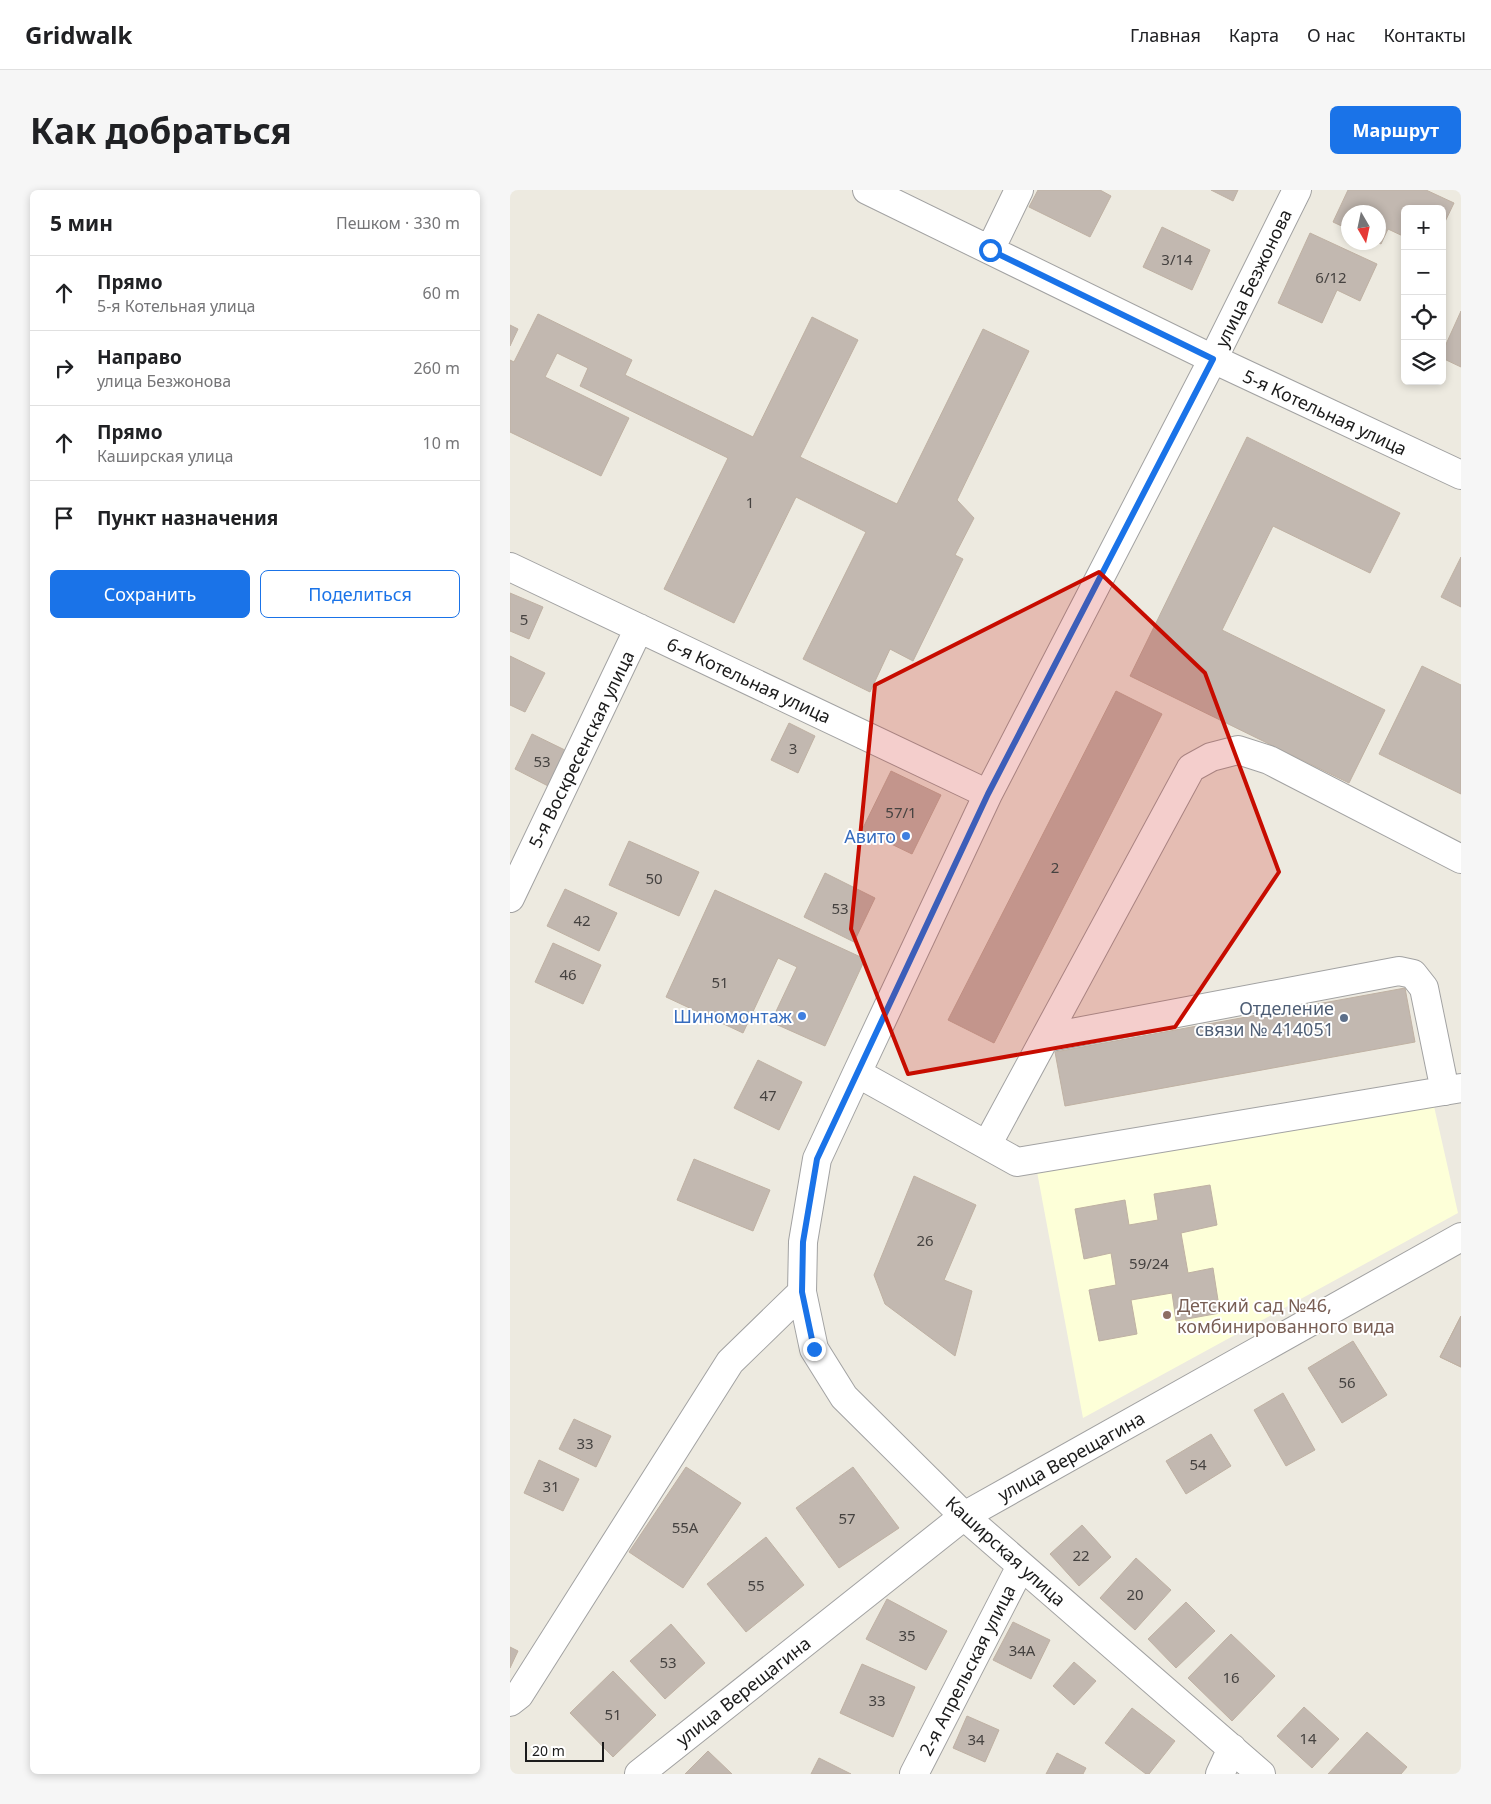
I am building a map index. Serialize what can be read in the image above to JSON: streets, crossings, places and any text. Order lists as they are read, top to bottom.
{
  "streets": {
    "street": [
      "улица Безжонова",
      "5-я Котельная улица",
      "6-я Котельная улица",
      "5-я Воскресенская улица",
      "улица Верещагина",
      "Каширская улица",
      "2-я Апрельская улица"
    ]
  },
  "crossings": [
    ["улица Безжонова", "5-я Котельная улица"],
    ["улица Безжонова", "6-я Котельная улица"],
    ["улица Безжонова", "Каширская улица"],
    ["6-я Котельная улица", "5-я Воскресенская улица"],
    ["улица Верещагина", "Каширская улица"],
    ["Каширская улица", "2-я Апрельская улица"]
  ],
  "places": [
    "Авито",
    "Шиномонтаж",
    "Отделение связи № 414051",
    "Детский сад №46, комбинированного вида"
  ],
  "house_numbers": [
    "3/14",
    "6/12",
    "1",
    "5",
    "3",
    "53",
    "57/1",
    "2",
    "50",
    "53",
    "42",
    "46",
    "51",
    "47",
    "26",
    "59/24",
    "56",
    "33",
    "54",
    "31",
    "57",
    "55А",
    "22",
    "55",
    "20",
    "35",
    "34А",
    "53",
    "16",
    "33",
    "51",
    "14",
    "34"
  ],
  "scale_bar": "20 m",
  "north": "bottom",
  "page": {
    "header": "Gridwalk",
    "nav": [
      "Главная",
      "Карта",
      "О нас",
      "Контакты"
    ],
    "buttons": [
      "Маршрут",
      ["Сохранить", "Поделиться"]
    ],
    "title": "Как добраться",
    "heading": ["5 мин", "Пешком · 330 m"],
    "map_buttons": ["+", "−"],
    "list": [
      ["Прямо", "5-я Котельная улица", "60 m"],
      ["Направо", "улица Безжонова", "260 m"],
      ["Прямо", "Каширская улица", "10 m"],
      "Пункт назначения"
    ],
    "scale": "20 m"
  }
}
